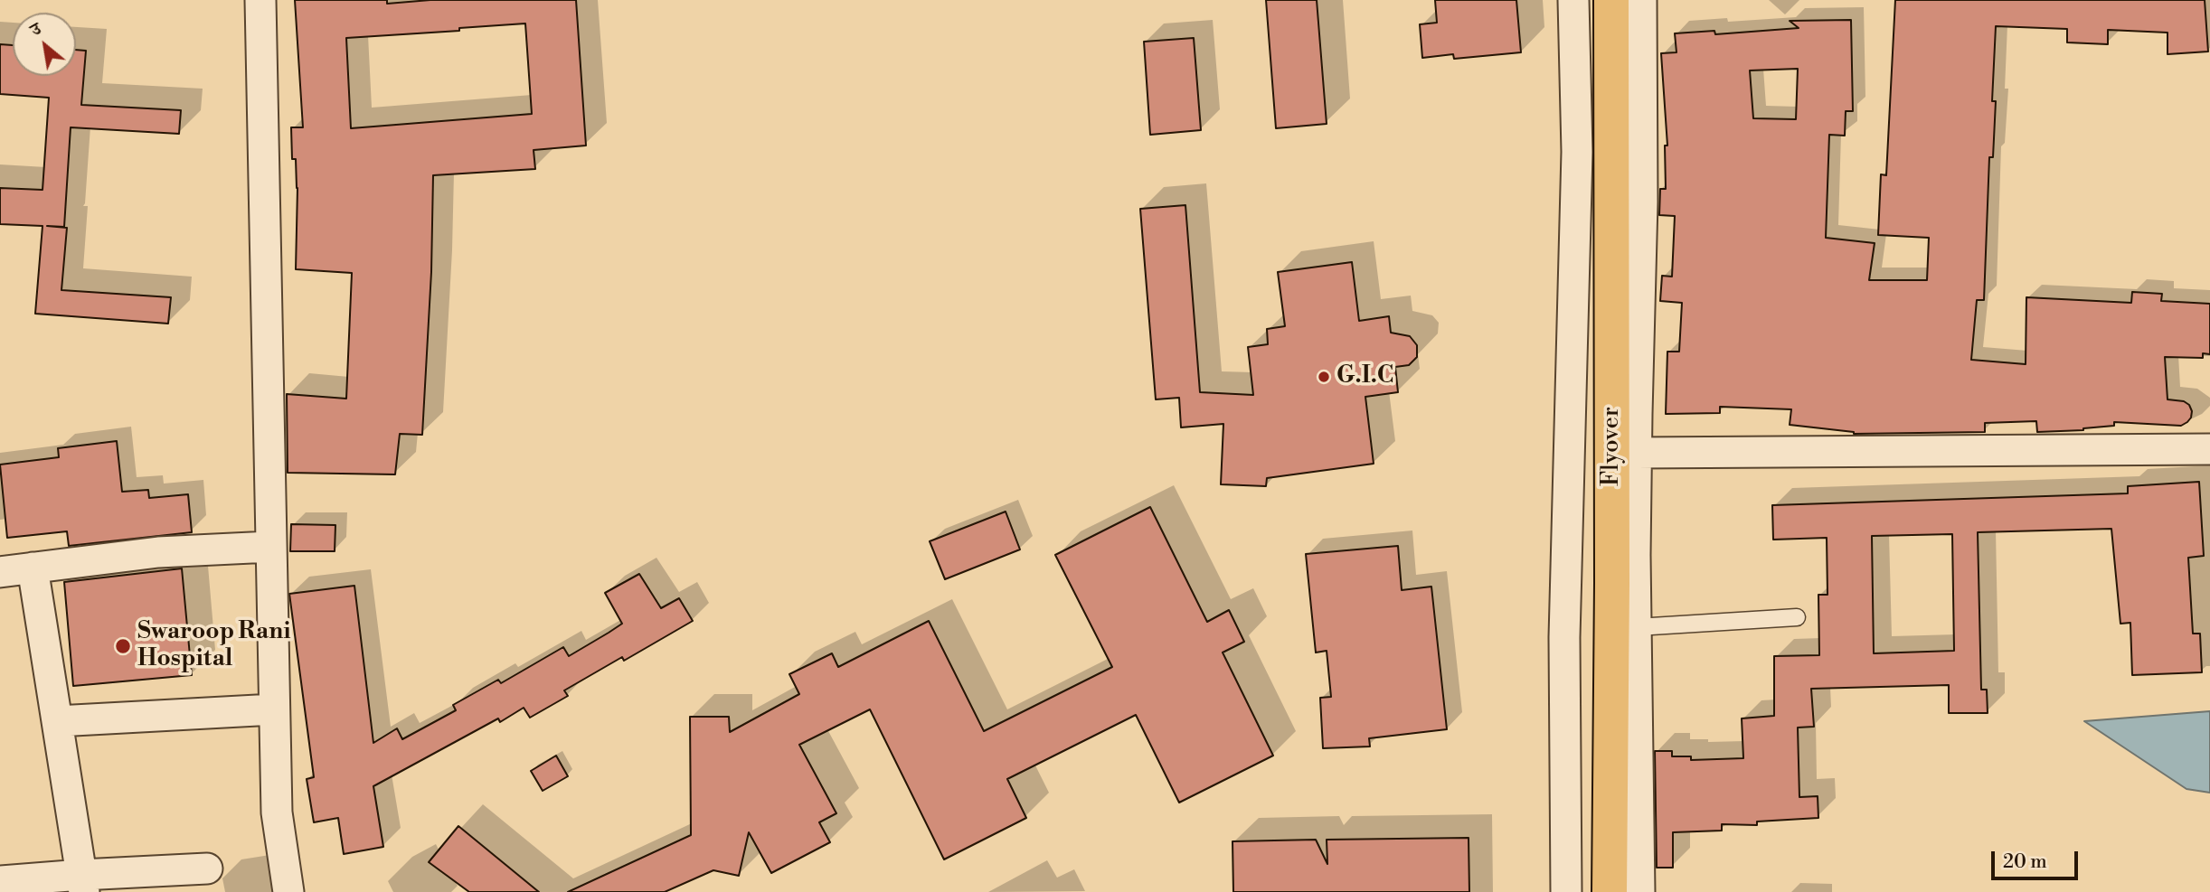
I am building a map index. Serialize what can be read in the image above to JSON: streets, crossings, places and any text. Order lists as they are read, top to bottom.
{
  "streets": {
    "main road": ["Flyover"]
  },
  "places": ["G.I.C", "Swaroop Rani Hospital"],
  "scale_bar": "20 m",
  "north": "top left"
}
